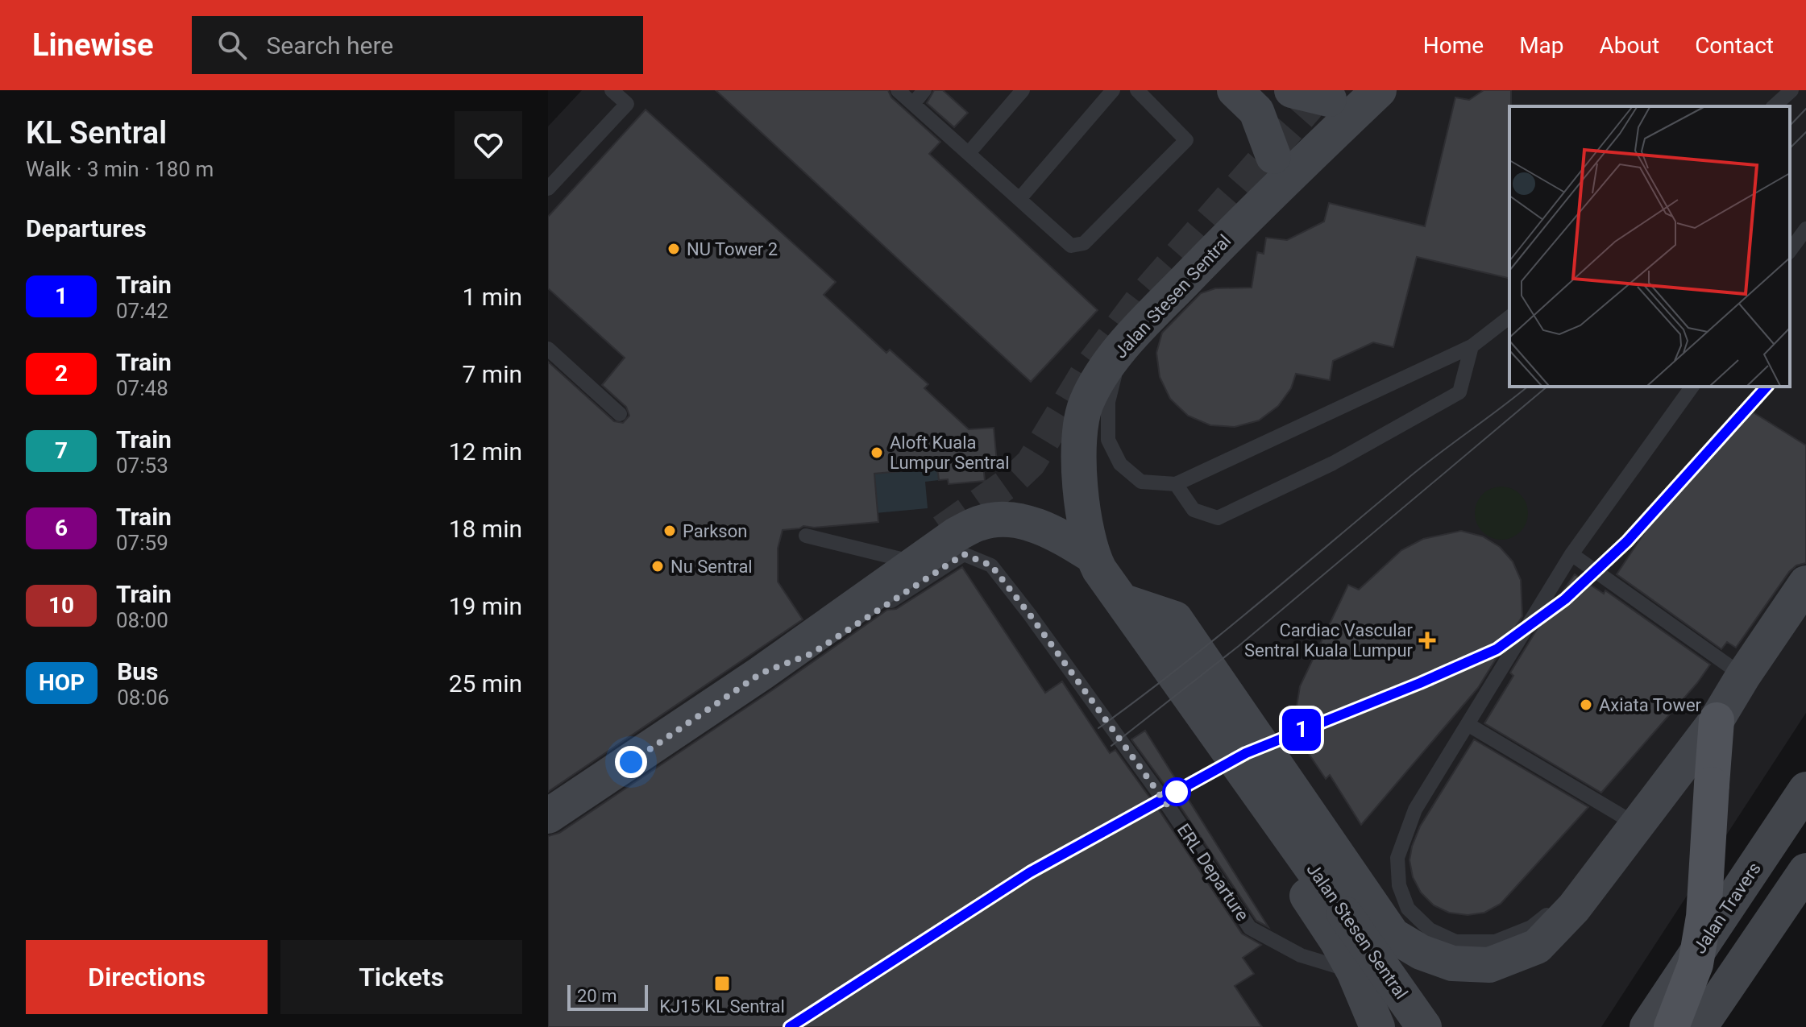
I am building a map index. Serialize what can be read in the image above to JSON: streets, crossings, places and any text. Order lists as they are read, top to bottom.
{
  "streets": {
    "street": ["Jalan Stesen Sentral", "Jalan Travers"],
    "lane": ["ERL Departure"]
  },
  "crossings": [
    ["Jalan Stesen Sentral", "ERL Departure"]
  ],
  "places": {
    "other": [
      "NU Tower 2",
      "Aloft Kuala Lumpur Sentral",
      "Parkson",
      "Nu Sentral",
      "Axiata Tower"
    ],
    "health": ["Cardiac Vascular Sentral Kuala Lumpur"],
    "transit": ["KJ15 KL Sentral"]
  },
  "scale_bar": "20 m",
  "page": {
    "header": "Linewise",
    "search": "Search here",
    "nav": [
      "Home",
      "Map",
      "About",
      "Contact"
    ],
    "heading": [
      ["KL Sentral", "Walk · 3 min · 180 m"],
      "Departures"
    ],
    "on_map": "1",
    "list": [
      {
        "mark": "1",
        "name": "Train",
        "note": "07:42",
        "value": "1 min"
      },
      {
        "mark": "2",
        "name": "Train",
        "note": "07:48",
        "value": "7 min"
      },
      {
        "mark": "7",
        "name": "Train",
        "note": "07:53",
        "value": "12 min"
      },
      {
        "mark": "6",
        "name": "Train",
        "note": "07:59",
        "value": "18 min"
      },
      {
        "mark": "10",
        "name": "Train",
        "note": "08:00",
        "value": "19 min"
      },
      {
        "mark": "HOP",
        "name": "Bus",
        "note": "08:06",
        "value": "25 min"
      }
    ],
    "buttons": ["Directions", "Tickets"],
    "scale": "20 m"
  }
}
